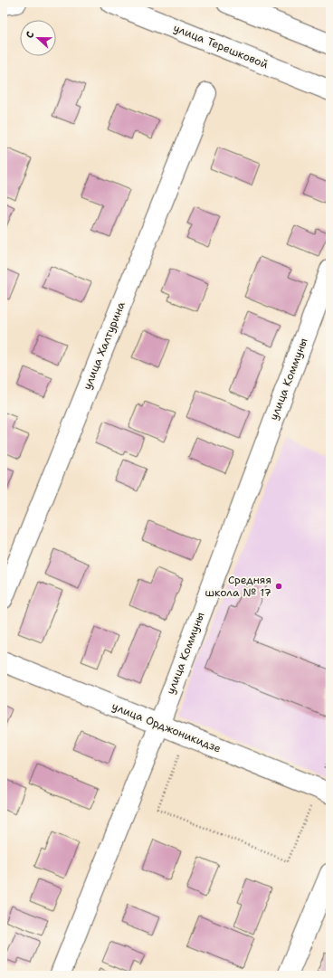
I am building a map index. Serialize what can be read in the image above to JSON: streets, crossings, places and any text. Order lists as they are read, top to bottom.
{
  "streets": {
    "street": [
      "улица Терешковой",
      "улица Халтурина",
      "улица Коммуны",
      "улица Орджоникидзе"
    ]
  },
  "crossings": [
    ["улица Коммуны", "улица Орджоникидзе"]
  ],
  "places": ["Средняя школа № 17"],
  "north": "left"
}
